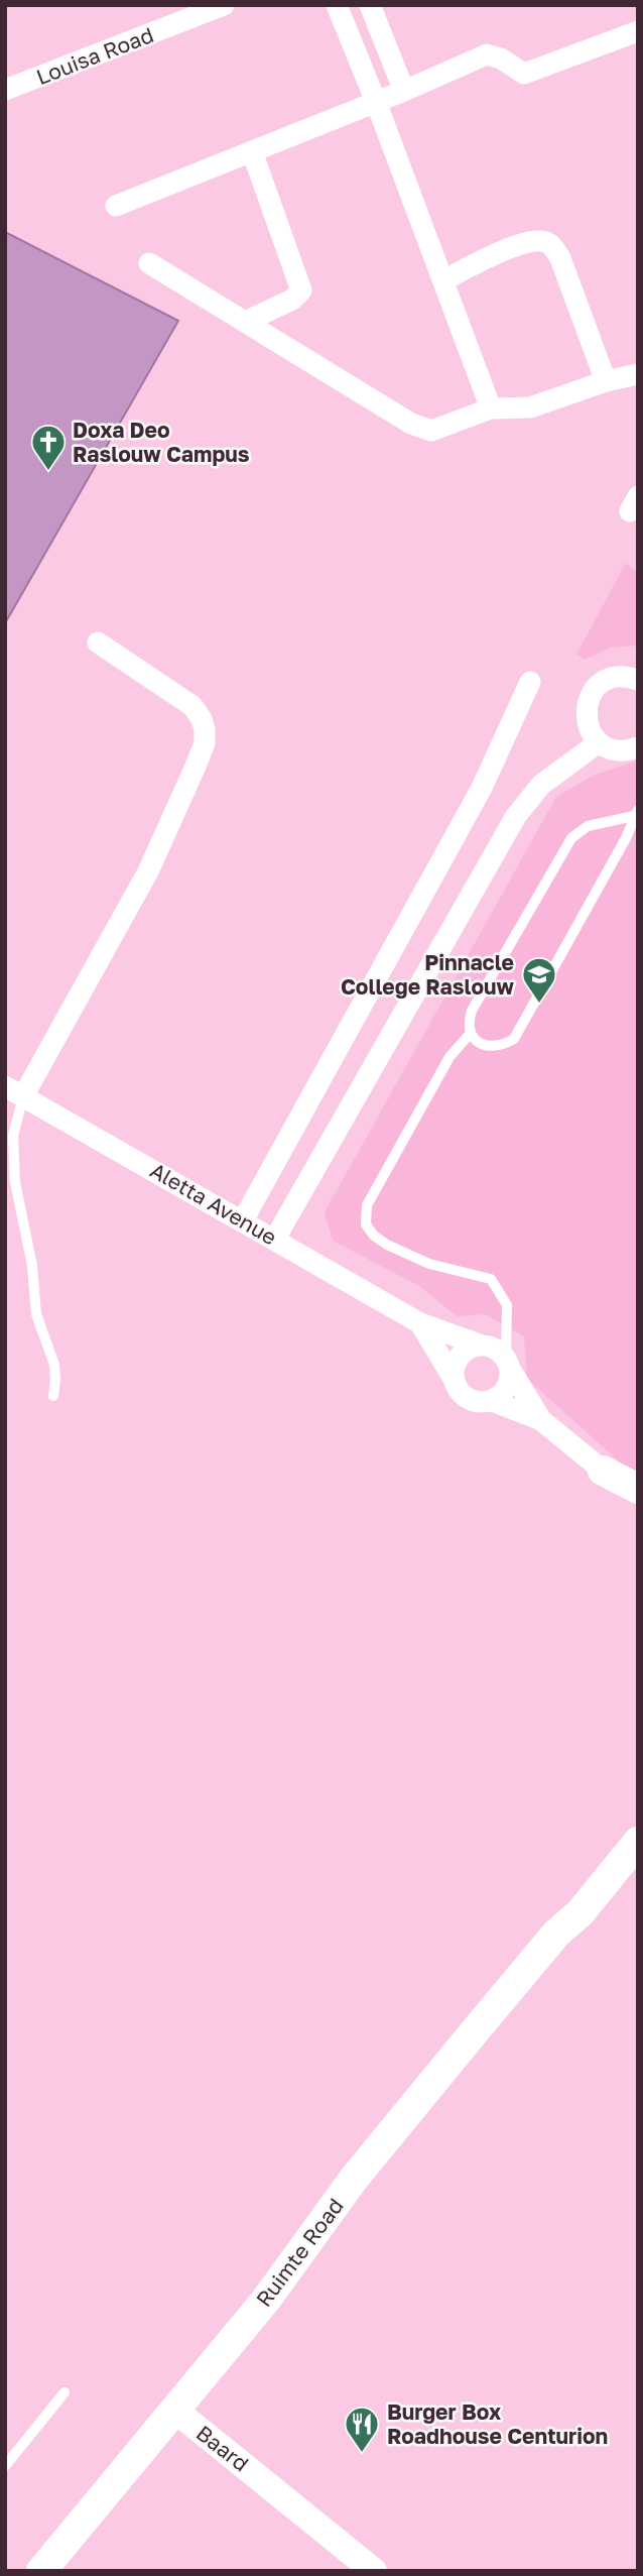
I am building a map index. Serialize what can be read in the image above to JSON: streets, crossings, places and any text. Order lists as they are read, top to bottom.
{
  "streets": {
    "main road": ["Ruimte Road"],
    "street": ["Louisa Road", "Aletta Avenue", "Baard"]
  },
  "crossings": [
    ["Ruimte Road", "Baard"]
  ],
  "places": {
    "church": ["Doxa Deo Raslouw Campus"],
    "school or university": ["Pinnacle College Raslouw"],
    "restaurant": ["Burger Box Roadhouse Centurion"]
  }
}
